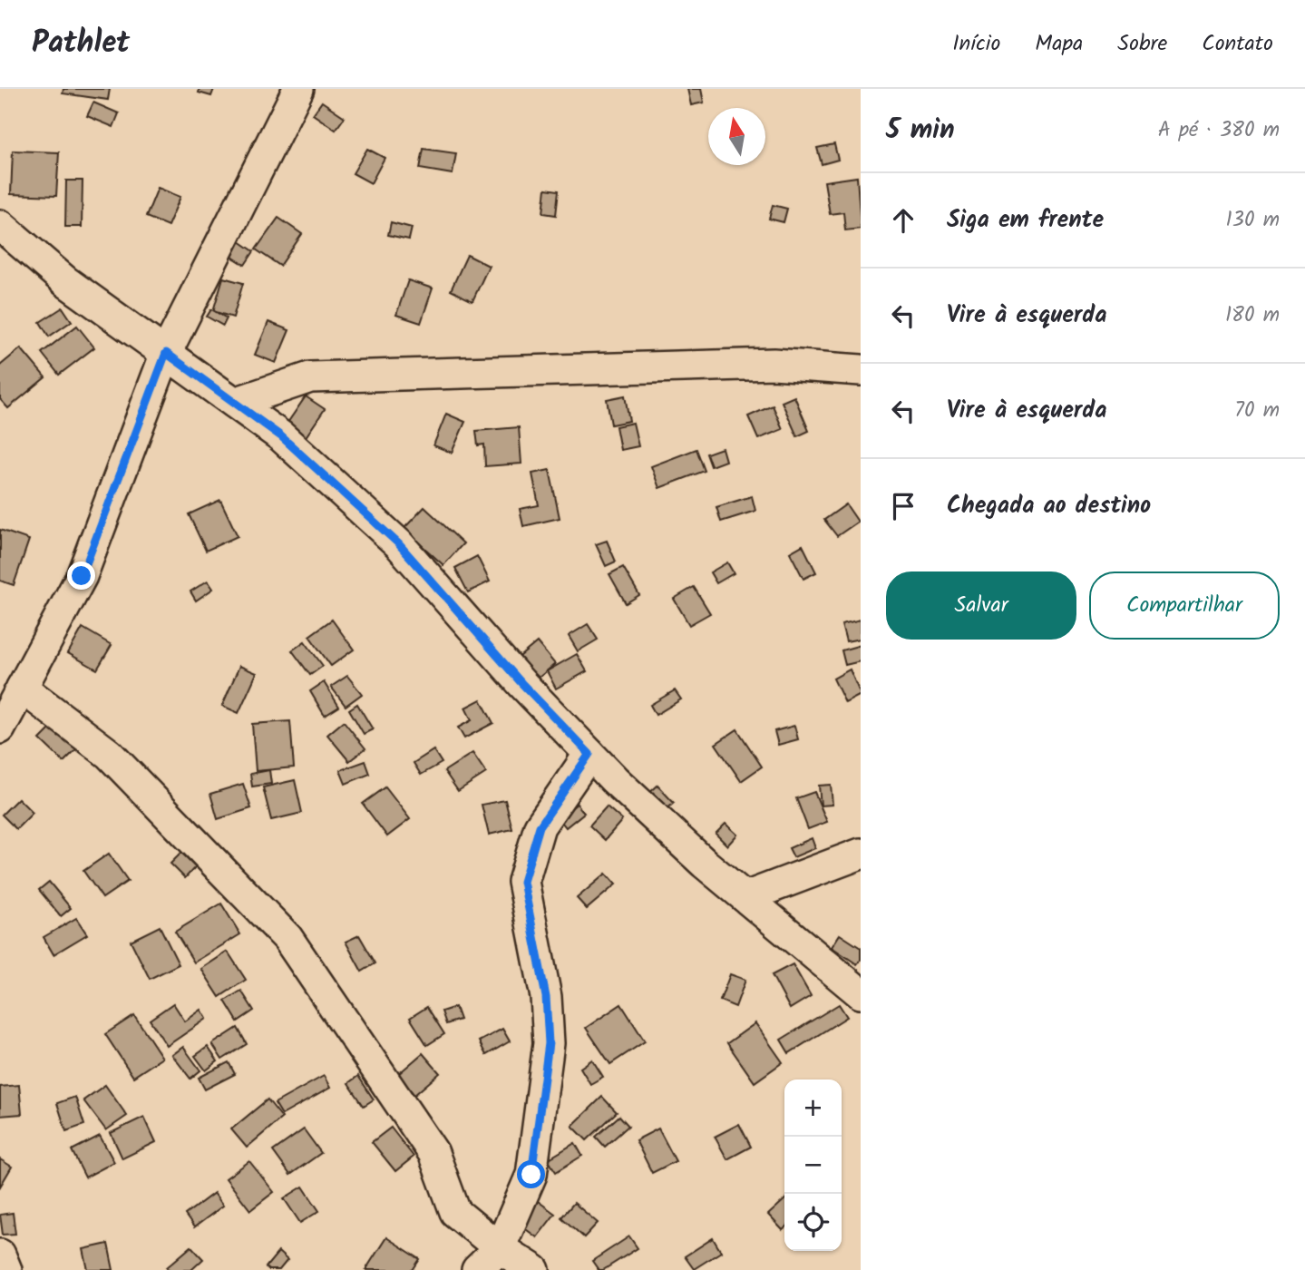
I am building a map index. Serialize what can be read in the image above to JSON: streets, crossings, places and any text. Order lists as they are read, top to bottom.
{
  "north": "top",
  "page": {
    "header": "Pathlet",
    "nav": [
      "Início",
      "Mapa",
      "Sobre",
      "Contato"
    ],
    "heading": ["5 min", "A pé · 380 m"],
    "list": [
      ["Siga em frente", "130 m"],
      ["Vire à esquerda", "180 m"],
      ["Vire à esquerda", "70 m"],
      "Chegada ao destino"
    ],
    "buttons": ["Salvar", "Compartilhar"],
    "map_buttons": ["+", "−"]
  }
}
